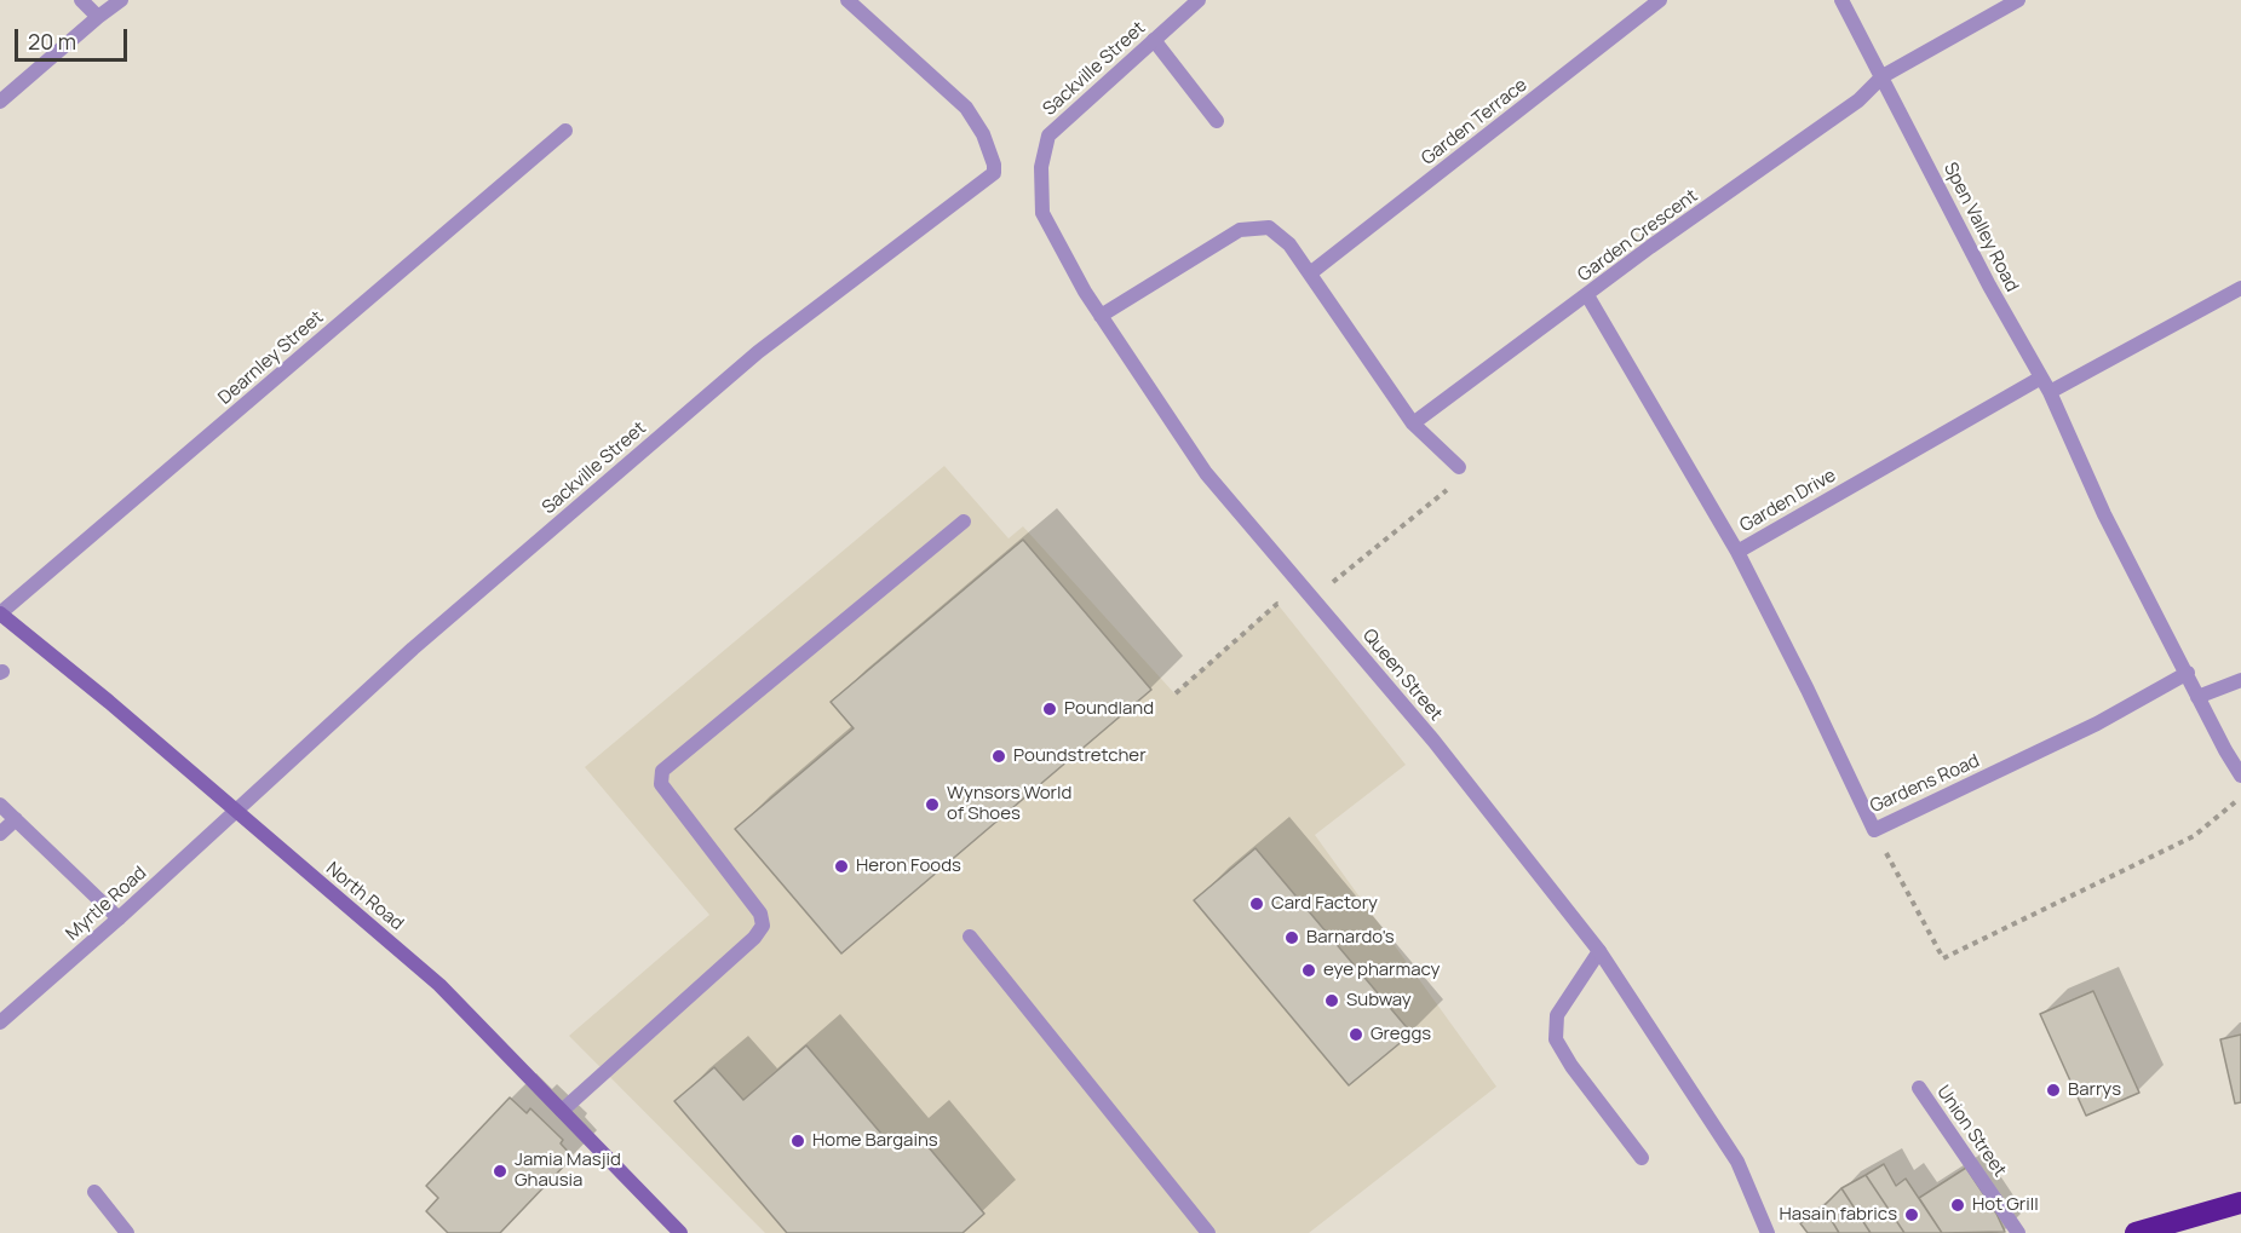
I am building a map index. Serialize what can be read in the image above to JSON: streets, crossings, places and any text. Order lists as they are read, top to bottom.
{
  "streets": {
    "street": [
      "Sackville Street",
      "Garden Terrace",
      "Spen Valley Road",
      "Garden Crescent",
      "Dearnley Street",
      "Garden Drive",
      "Queen Street",
      "Gardens Road",
      "North Road",
      "Myrtle Road",
      "Union Street"
    ]
  },
  "crossings": [
    ["Sackville Street", "Queen Street"],
    ["Sackville Street", "North Road"],
    ["Sackville Street", "Myrtle Road"],
    ["Spen Valley Road", "Garden Crescent"],
    ["Spen Valley Road", "Garden Drive"],
    ["Spen Valley Road", "Gardens Road"],
    ["Garden Crescent", "Garden Drive"],
    ["Dearnley Street", "North Road"],
    ["Garden Drive", "Gardens Road"],
    ["North Road", "Myrtle Road"]
  ],
  "places": [
    "Poundland",
    "Poundstretcher",
    "Wynsors World of Shoes",
    "Heron Foods",
    "Card Factory",
    "Barnardo's",
    "eye pharmacy",
    "Subway",
    "Greggs",
    "Barrys",
    "Home Bargains",
    "Jamia Masjid Ghausia",
    "Hot Grill",
    "Hasain fabrics"
  ],
  "scale_bar": "20 m"
}
